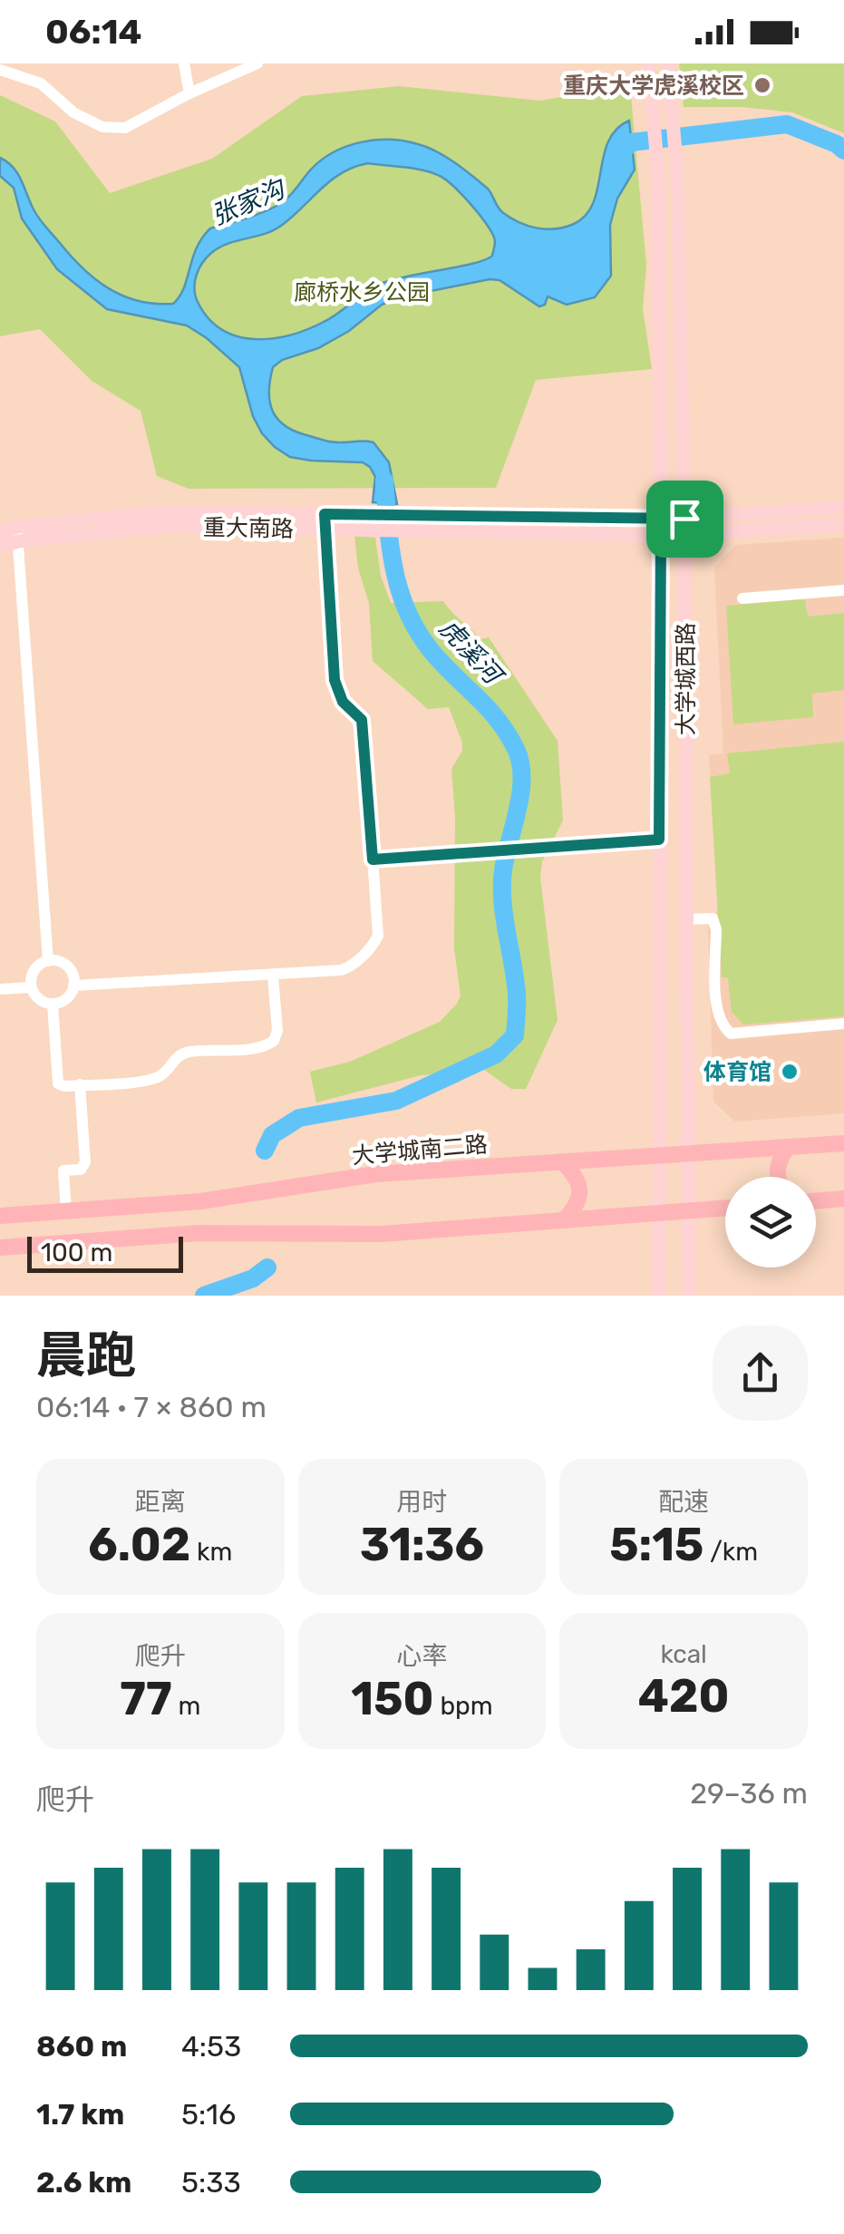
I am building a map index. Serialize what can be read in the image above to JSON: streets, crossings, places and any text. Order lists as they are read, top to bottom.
{
  "streets": {
    "highway": ["大学城南二路"],
    "main road": ["重大南路", "大学城西路"]
  },
  "crossings": [
    ["重大南路", "大学城西路"],
    ["大学城西路", "大学城南二路"]
  ],
  "water": ["张家沟", "虎溪河"],
  "parks": ["廊桥水乡公园"],
  "places": ["重庆大学虎溪校区", "体育馆"],
  "scale_bar": "100 m",
  "page": {
    "status": "06:14",
    "scale": "100 m",
    "heading": ["晨跑", "06:14 · 7 × 860 m"],
    "stats": [
      ["距离", "6.02 km"],
      ["用时", "31:36"],
      ["配速", "5:15 /km"],
      ["爬升", "77 m"],
      ["心率", "150 bpm"],
      ["kcal", "420"]
    ],
    "chart": ["爬升", "29–36 m"],
    "list": [
      {
        "name": "860 m",
        "note": "4:53"
      },
      {
        "name": "1.7 km",
        "note": "5:16"
      },
      {
        "name": "2.6 km",
        "note": "5:33"
      }
    ]
  }
}
